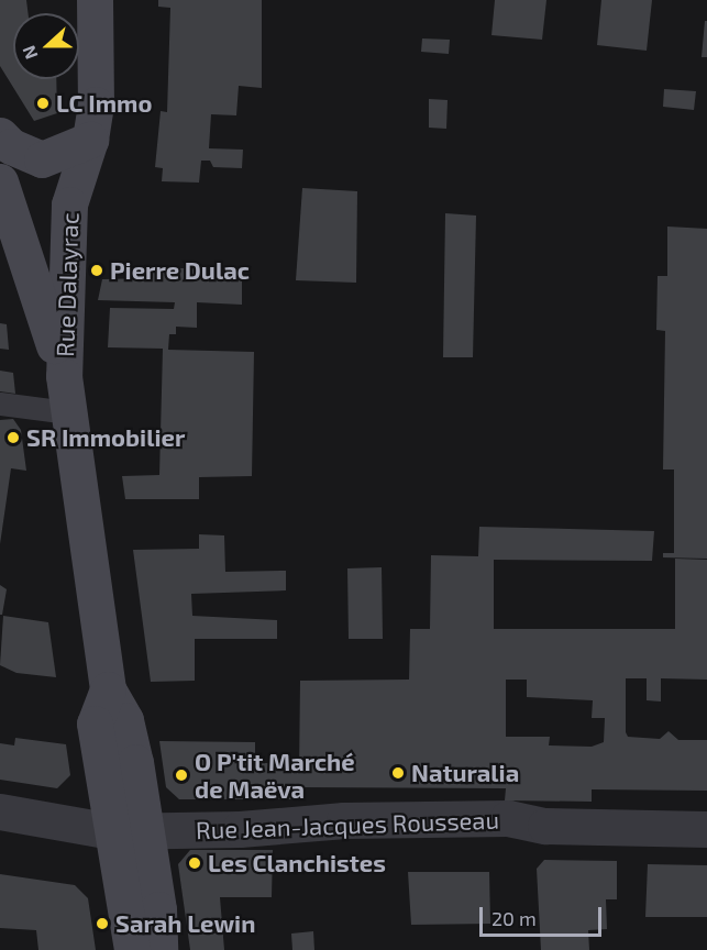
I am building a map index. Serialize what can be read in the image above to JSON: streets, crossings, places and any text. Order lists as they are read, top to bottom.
{
  "streets": {
    "main road": ["Rue Dalayrac"],
    "street": ["Rue Jean-Jacques Rousseau"]
  },
  "crossings": [
    ["Rue Dalayrac", "Rue Jean-Jacques Rousseau"]
  ],
  "places": [
    "LC Immo",
    "Pierre Dulac",
    "SR Immobilier",
    "Naturalia",
    "O P'tit Marché de Maëva",
    "Les Clanchistes",
    "Sarah Lewin"
  ],
  "scale_bar": "20 m",
  "north": "left"
}
